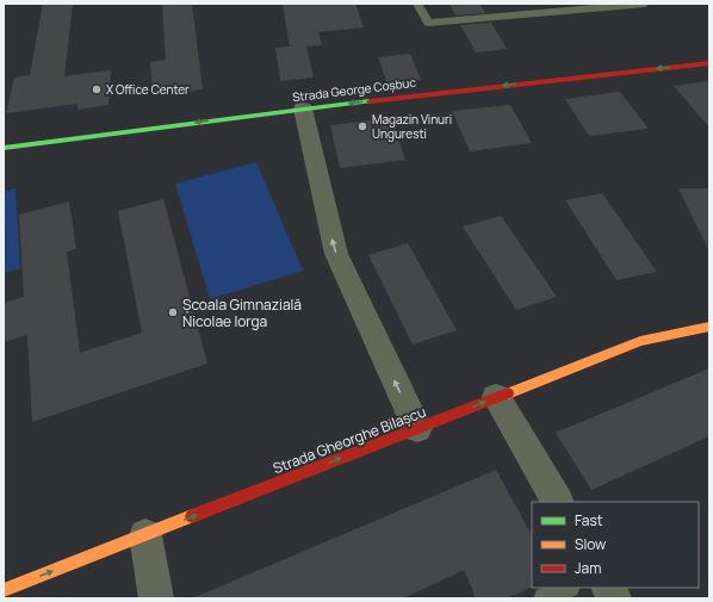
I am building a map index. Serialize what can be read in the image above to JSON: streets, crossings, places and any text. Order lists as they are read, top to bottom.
{
  "streets": {
    "street": ["Strada George Coșbuc", "Strada Gheorghe Bilașcu"]
  },
  "one_way": ["Strada George Coșbuc", "Strada Gheorghe Bilașcu"],
  "places": ["X Office Center", "Magazin Vinuri Unguresti", "Școala Gimnazială Nicolae Iorga"],
  "legend": ["Fast", "Slow", "Jam"]
}
